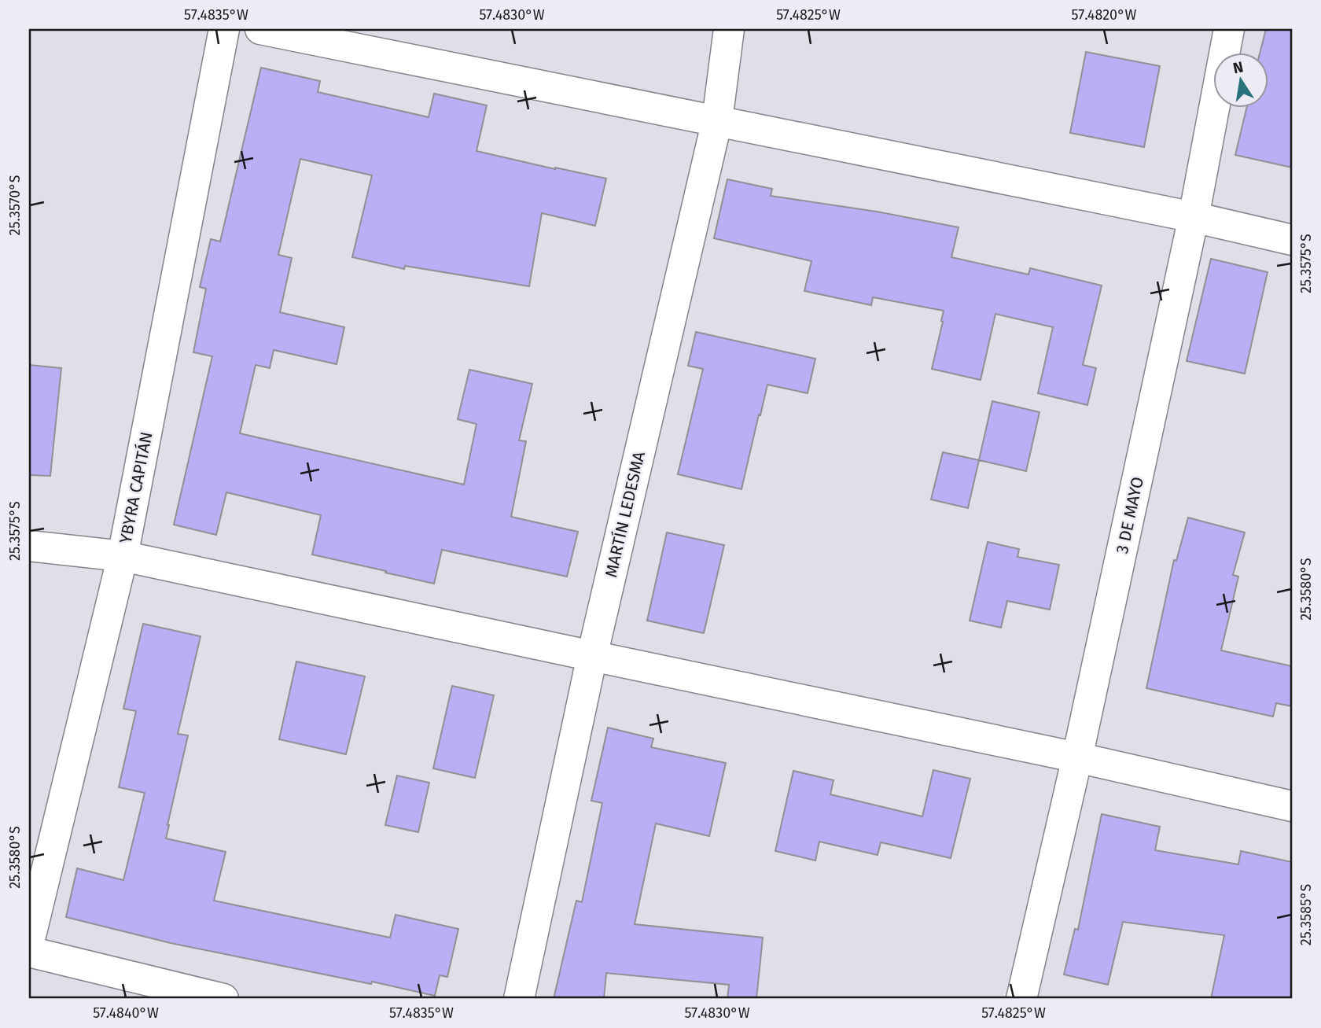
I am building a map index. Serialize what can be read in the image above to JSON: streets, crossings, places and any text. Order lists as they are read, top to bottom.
{
  "streets": {
    "street": ["YBYRA CAPITÁN", "MARTÍN LEDESMA", "3 DE MAYO"]
  },
  "north": "top",
  "coordinates": [
    "57.4835°W",
    "57.4830°W",
    "57.4825°W",
    "57.4820°W",
    "25.3570°S",
    "25.3575°S",
    "25.3580°S",
    "25.3585°S",
    "57.4840°W"
  ]
}
